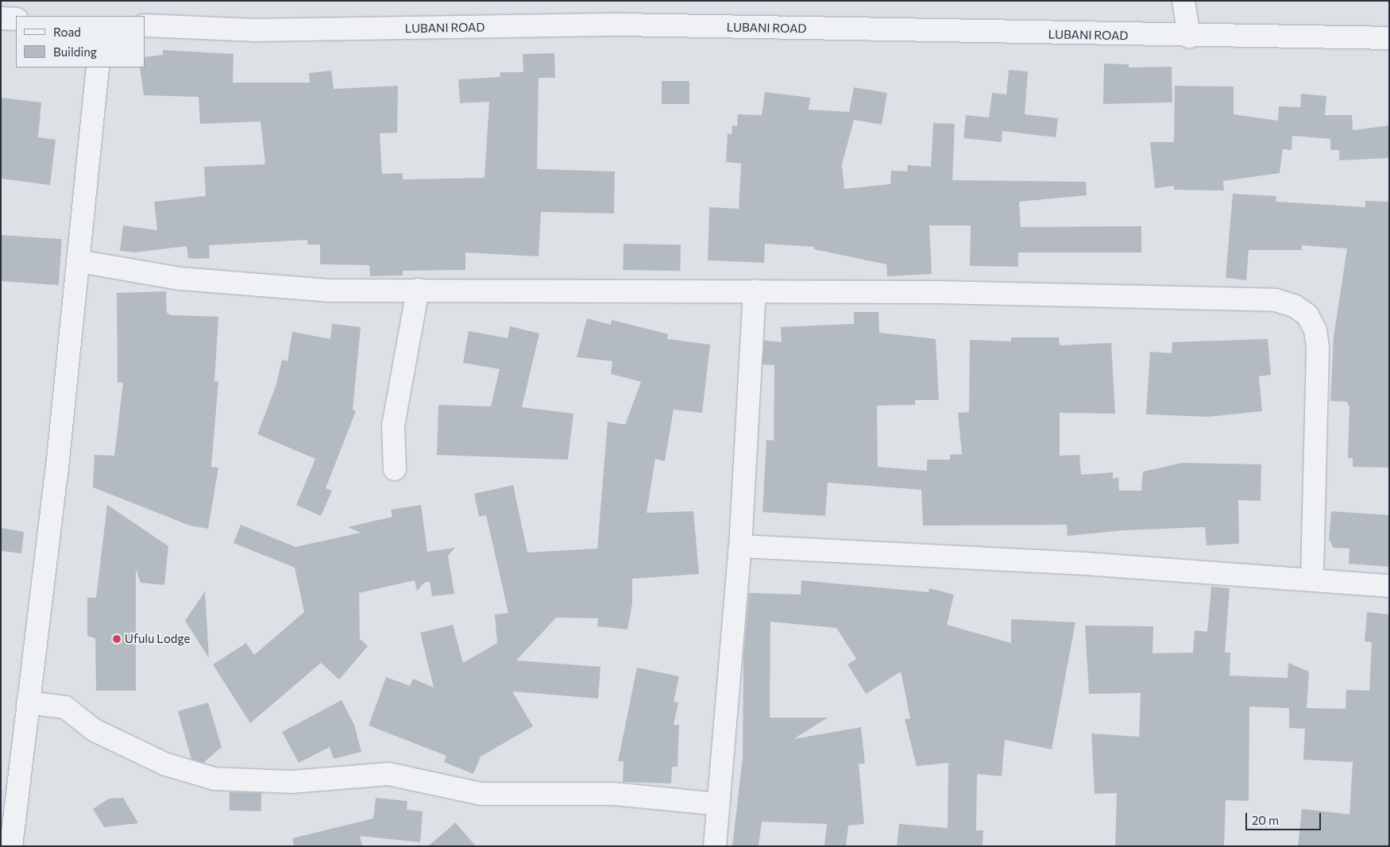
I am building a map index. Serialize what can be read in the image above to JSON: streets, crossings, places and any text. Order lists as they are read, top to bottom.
{
  "streets": {
    "street": ["LUBANI ROAD"]
  },
  "places": ["Ufulu Lodge"],
  "legend": ["Road", "Building"],
  "scale_bar": "20 m"
}
